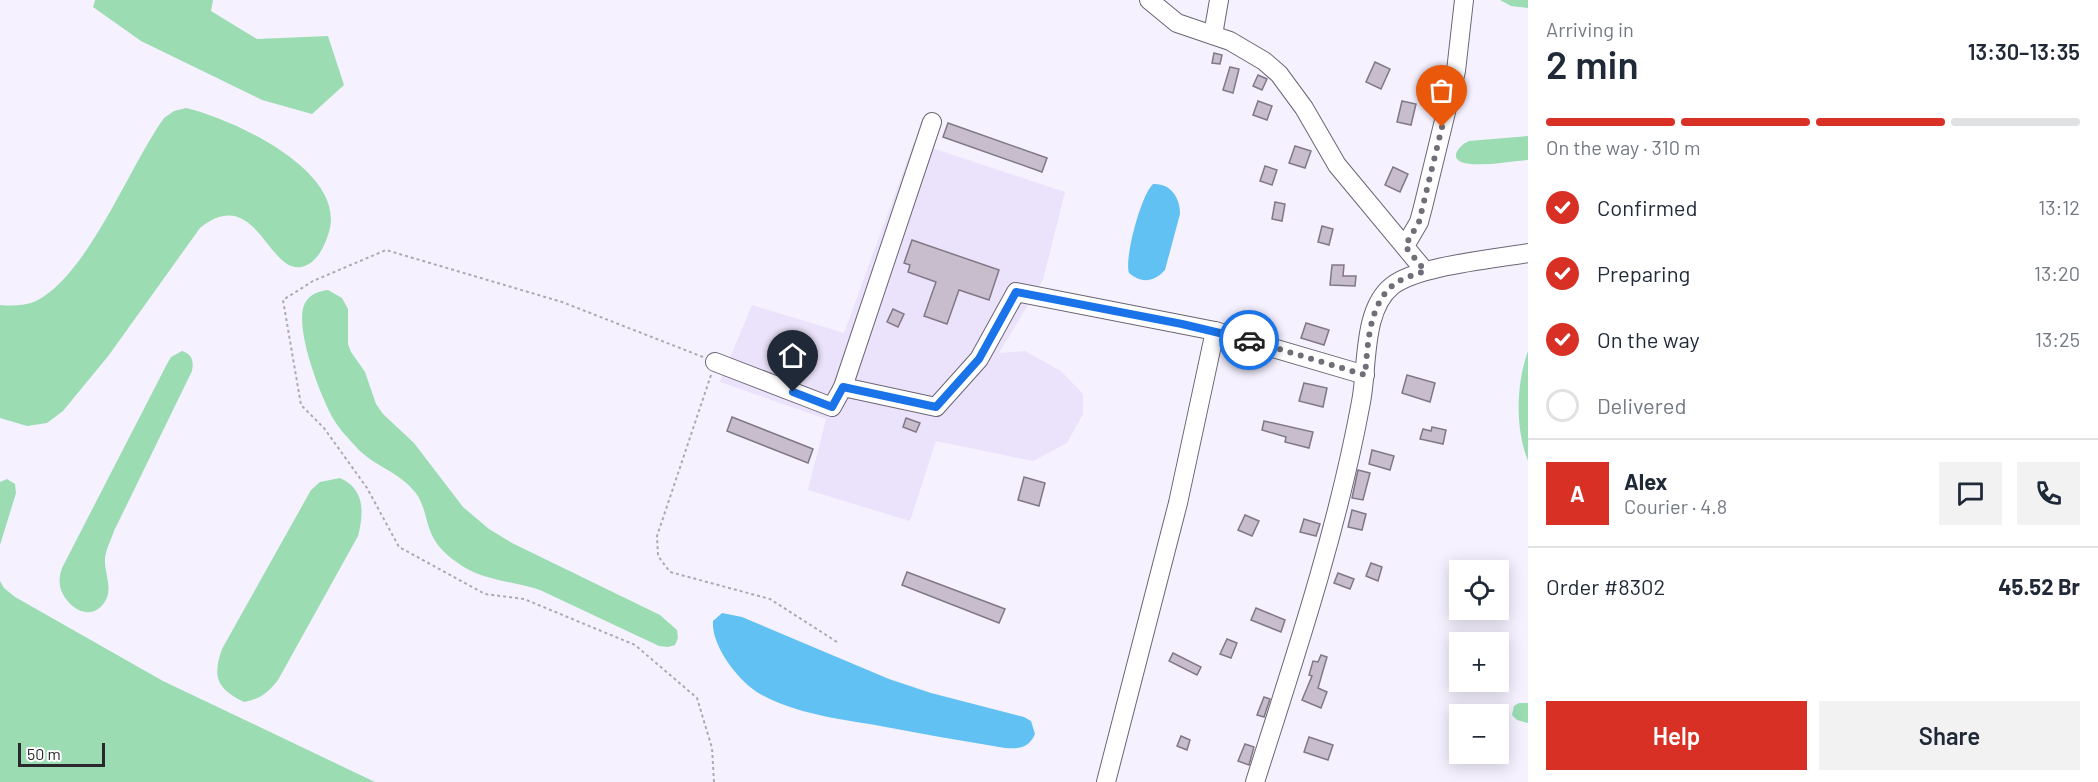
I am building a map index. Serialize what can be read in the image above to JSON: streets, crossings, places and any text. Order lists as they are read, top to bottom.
{
  "scale_bar": "50 m",
  "page": {
    "heading": ["2 min", "Arriving in", "13:30–13:35"],
    "panel": [
      "Alex",
      "Courier · 4.8",
      "Order #8302",
      "45.52 Br"
    ],
    "bar": "On the way · 310 m",
    "list": [
      ["Confirmed", "13:12"],
      ["Preparing", "13:20"],
      ["On the way", "13:25"],
      "Delivered"
    ],
    "round": "A",
    "map_buttons": ["+", "−"],
    "buttons": ["Help", "Share"],
    "scale": "50 m"
  }
}
